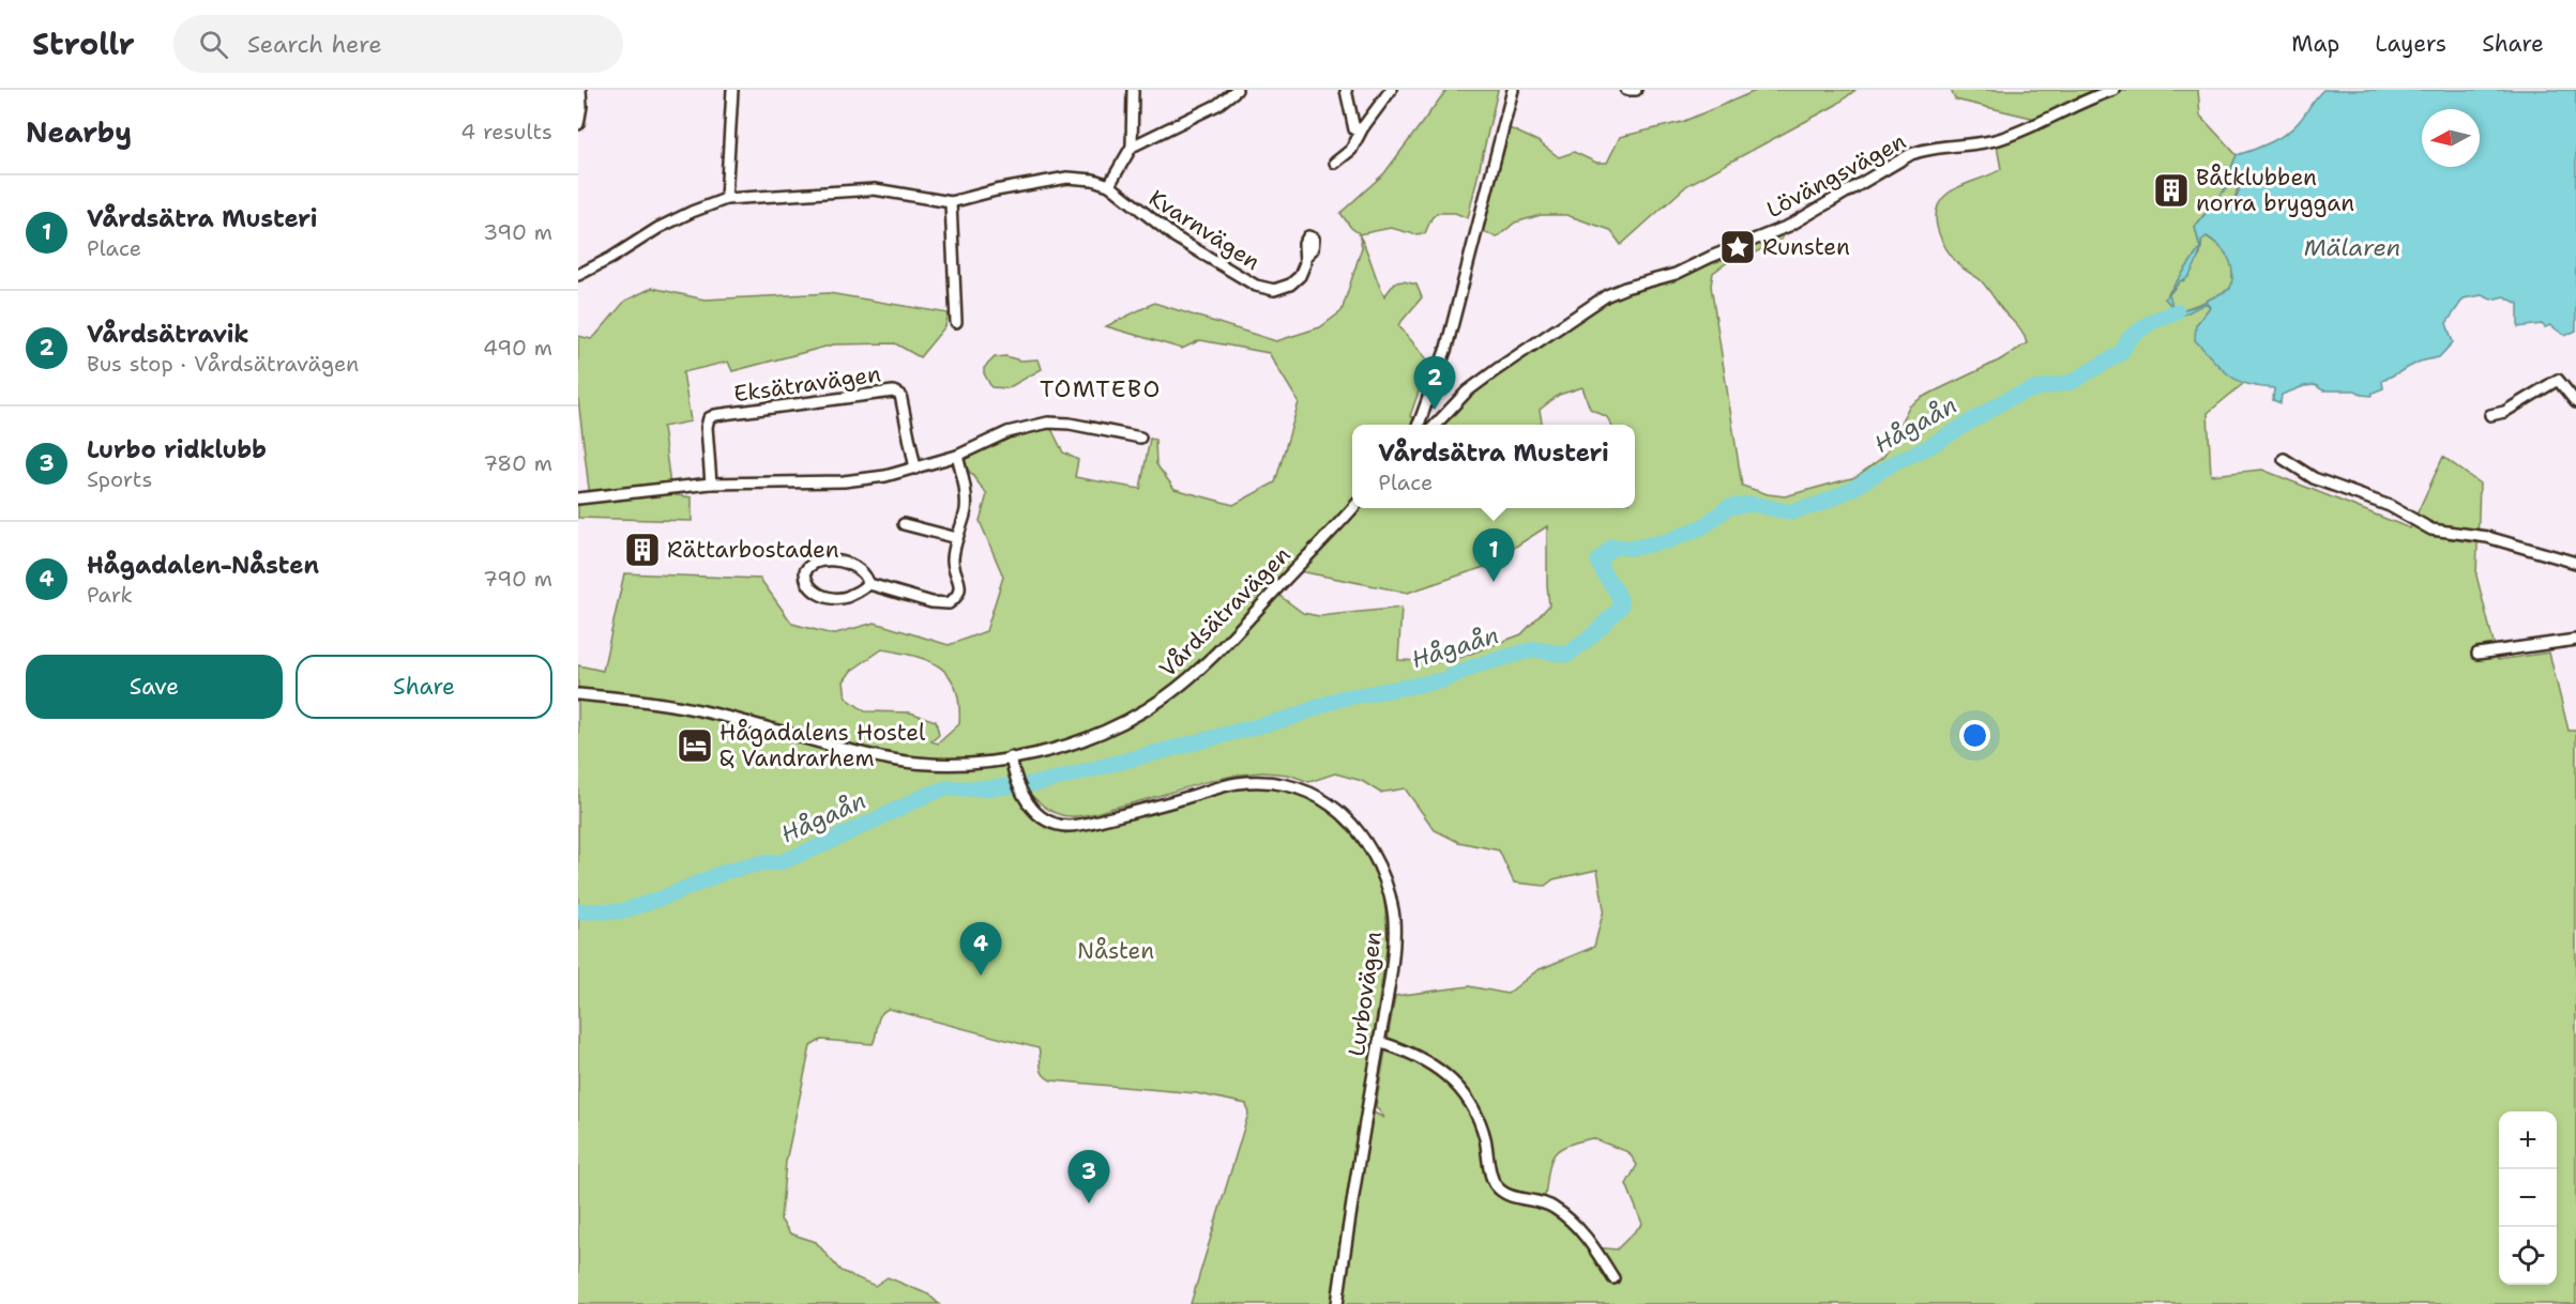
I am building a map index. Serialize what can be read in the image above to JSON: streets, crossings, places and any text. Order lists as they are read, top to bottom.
{
  "streets": {
    "street": [
      "Lövängsvägen",
      "Kvarnvägen",
      "Eksätravägen",
      "Vårdsätravägen",
      "Lurbovägen"
    ]
  },
  "crossings": [
    ["Vårdsätravägen", "Lurbovägen"]
  ],
  "districts": ["TOMTEBO"],
  "water": ["Mälaren", "Hågaån"],
  "parks": ["Nåsten"],
  "places": {
    "building": ["Båtklubben norra bryggan", "Rättarbostaden"],
    "place": ["Runsten"],
    "hotel": ["Hågadalens Hostel & Vandrarhem"]
  },
  "north": "left",
  "page": {
    "header": "Strollr",
    "search": "Search here",
    "nav": ["Map", "Layers", "Share"],
    "heading": ["Nearby", "4 results"],
    "list": [
      {
        "mark": "1",
        "name": "Vårdsätra Musteri",
        "note": "Place",
        "value": "390 m"
      },
      {
        "mark": "2",
        "name": "Vårdsätravik",
        "note": "Bus stop · Vårdsätravägen",
        "value": "490 m"
      },
      {
        "mark": "3",
        "name": "Lurbo ridklubb",
        "note": "Sports",
        "value": "780 m"
      },
      {
        "mark": "4",
        "name": "Hågadalen-Nåsten",
        "note": "Park",
        "value": "790 m"
      }
    ],
    "pins": [
      "2",
      "1",
      "4",
      "3"
    ],
    "popup": ["Vårdsätra Musteri", "Place"],
    "buttons": ["Save", "Share"],
    "map_buttons": ["+", "−"]
  }
}
